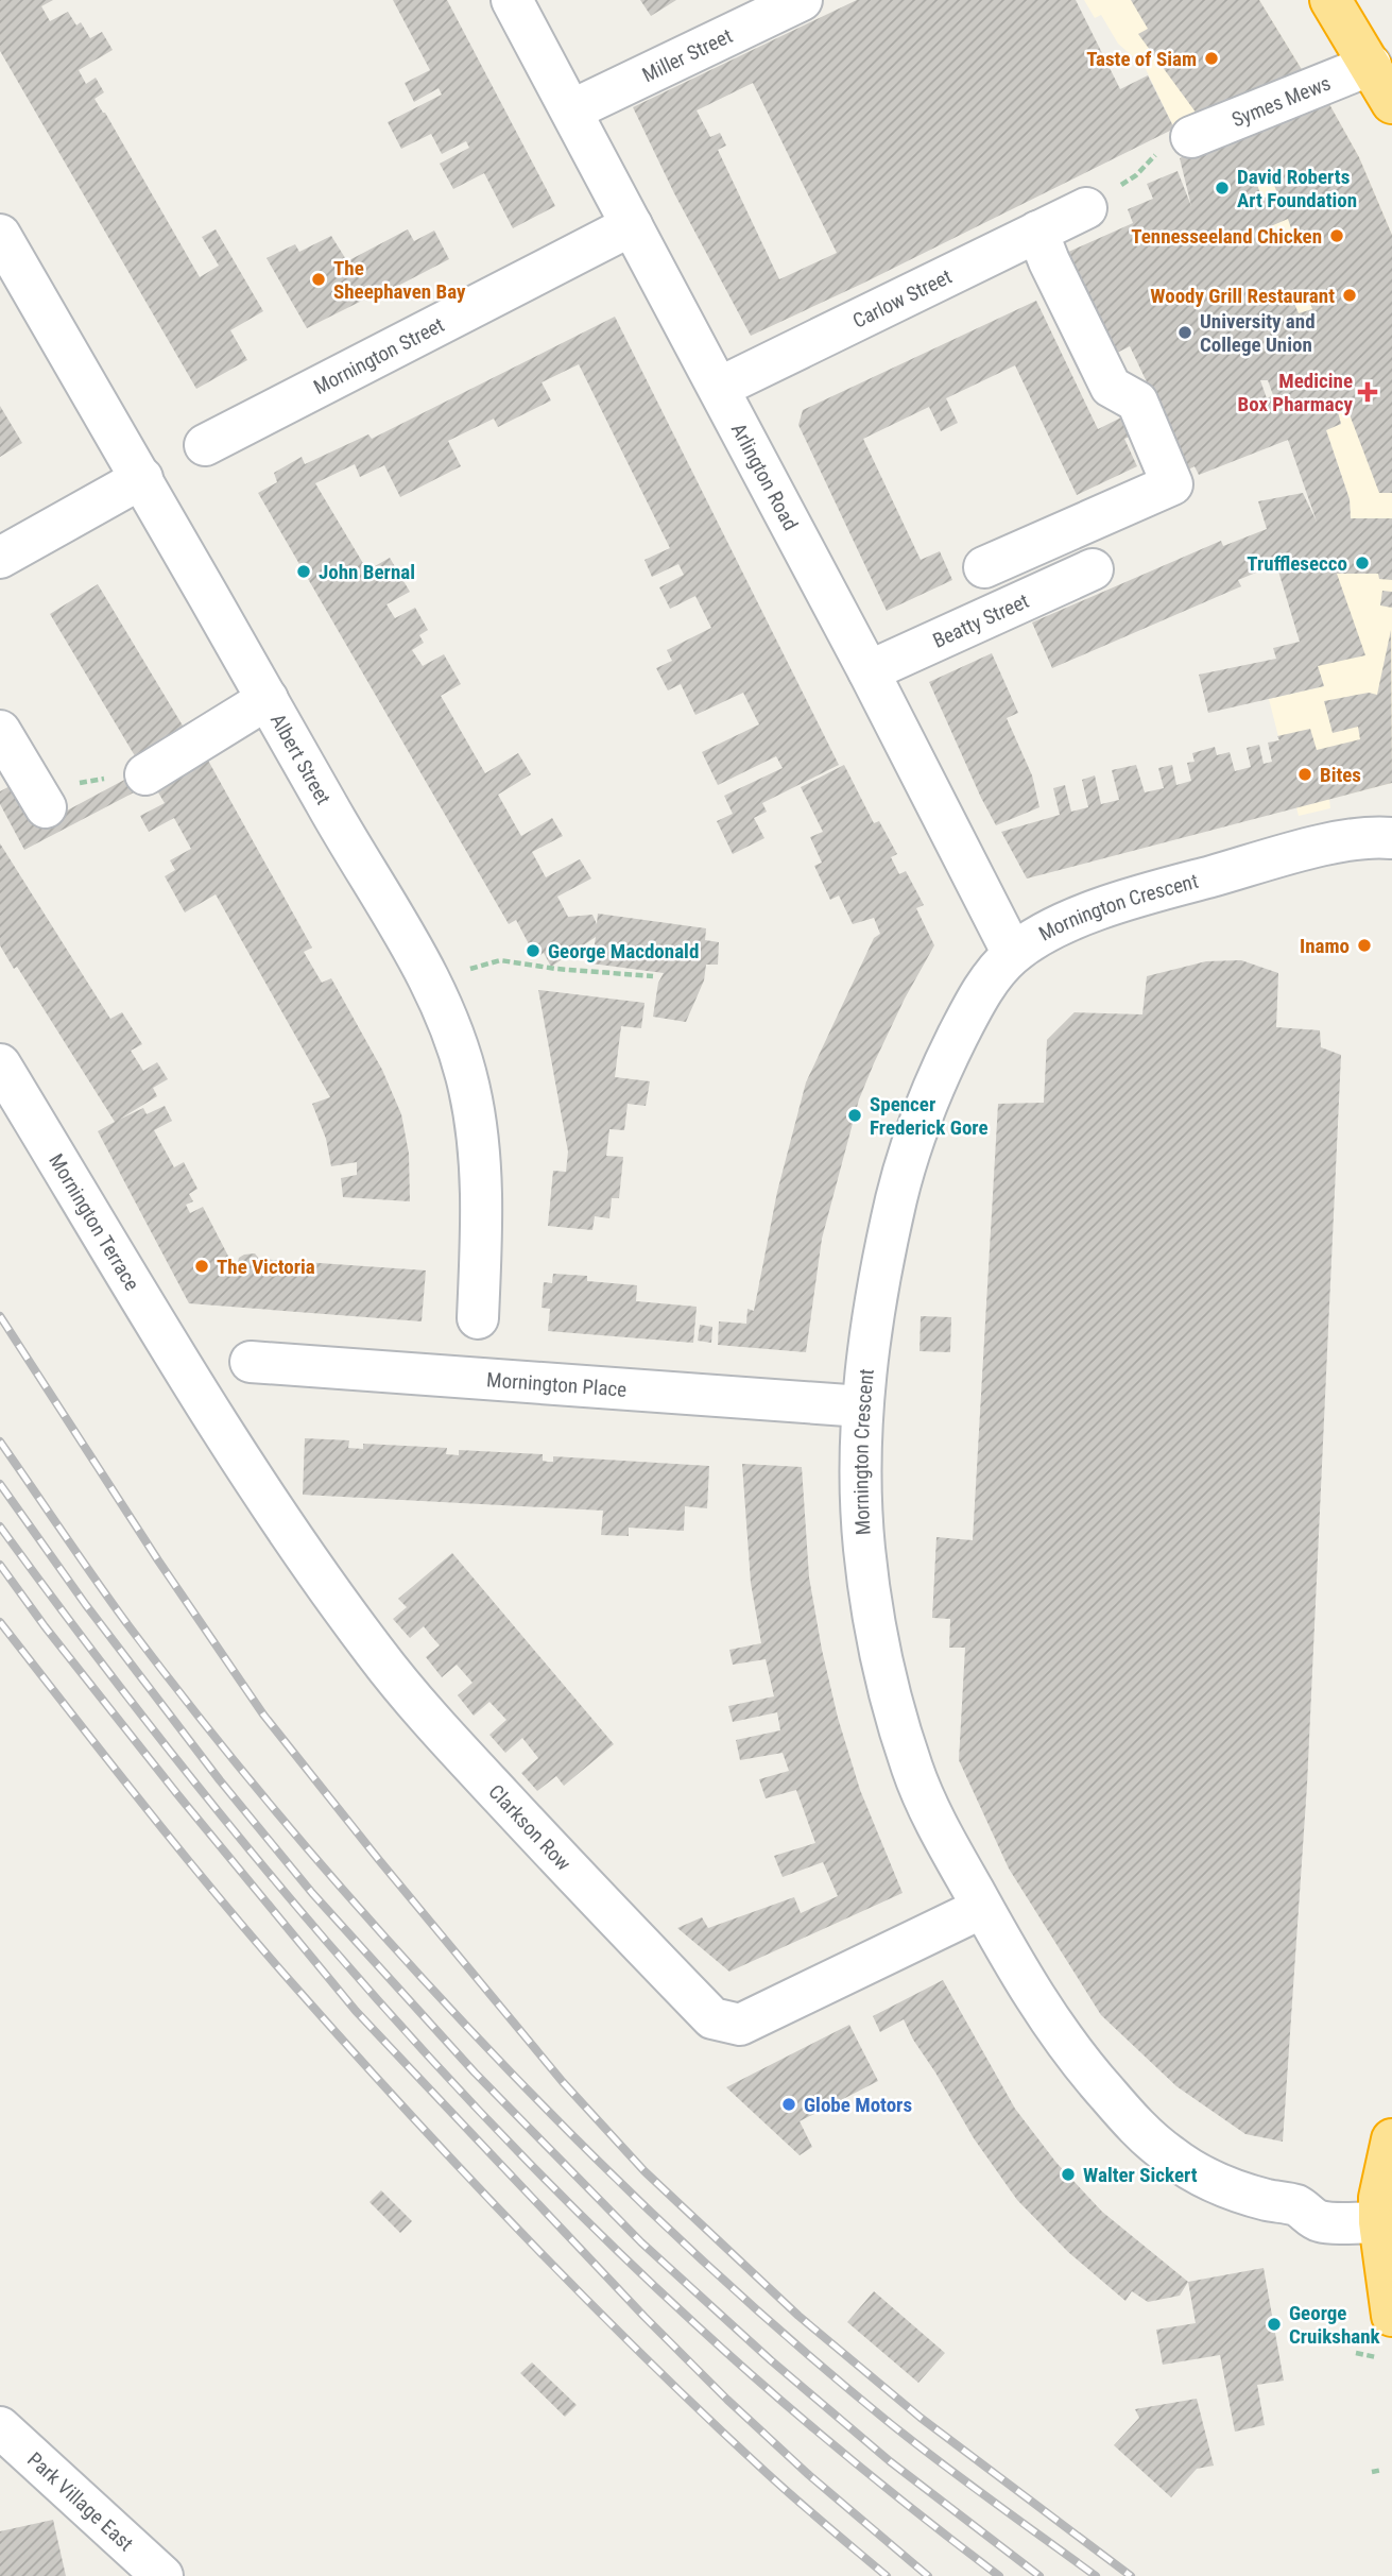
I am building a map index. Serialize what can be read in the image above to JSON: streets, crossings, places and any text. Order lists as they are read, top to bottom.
{
  "streets": {
    "street": [
      "Miller Street",
      "Symes Mews",
      "Carlow Street",
      "Mornington Street",
      "Arlington Road",
      "Beatty Street",
      "Albert Street",
      "Mornington Crescent",
      "Mornington Terrace",
      "Mornington Place",
      "Clarkson Row",
      "Park Village East"
    ]
  },
  "crossings": [
    ["Miller Street", "Arlington Road"],
    ["Carlow Street", "Arlington Road"],
    ["Mornington Street", "Arlington Road"],
    ["Arlington Road", "Beatty Street"],
    ["Arlington Road", "Mornington Crescent"],
    ["Mornington Crescent", "Mornington Place"],
    ["Mornington Crescent", "Clarkson Row"],
    ["Mornington Terrace", "Clarkson Row"]
  ],
  "places": {
    "other": [
      "Taste of Siam",
      "David Roberts Art Foundation",
      "Tennesseeland Chicken",
      "The Sheephaven Bay",
      "Woody Grill Restaurant",
      "University and College Union",
      "Trufflesecco",
      "John Bernal",
      "Bites",
      "Inamo",
      "George Macdonald",
      "Spencer Frederick Gore",
      "The Victoria",
      "Globe Motors",
      "Walter Sickert",
      "George Cruikshank"
    ],
    "health": ["Medicine Box Pharmacy"]
  }
}
